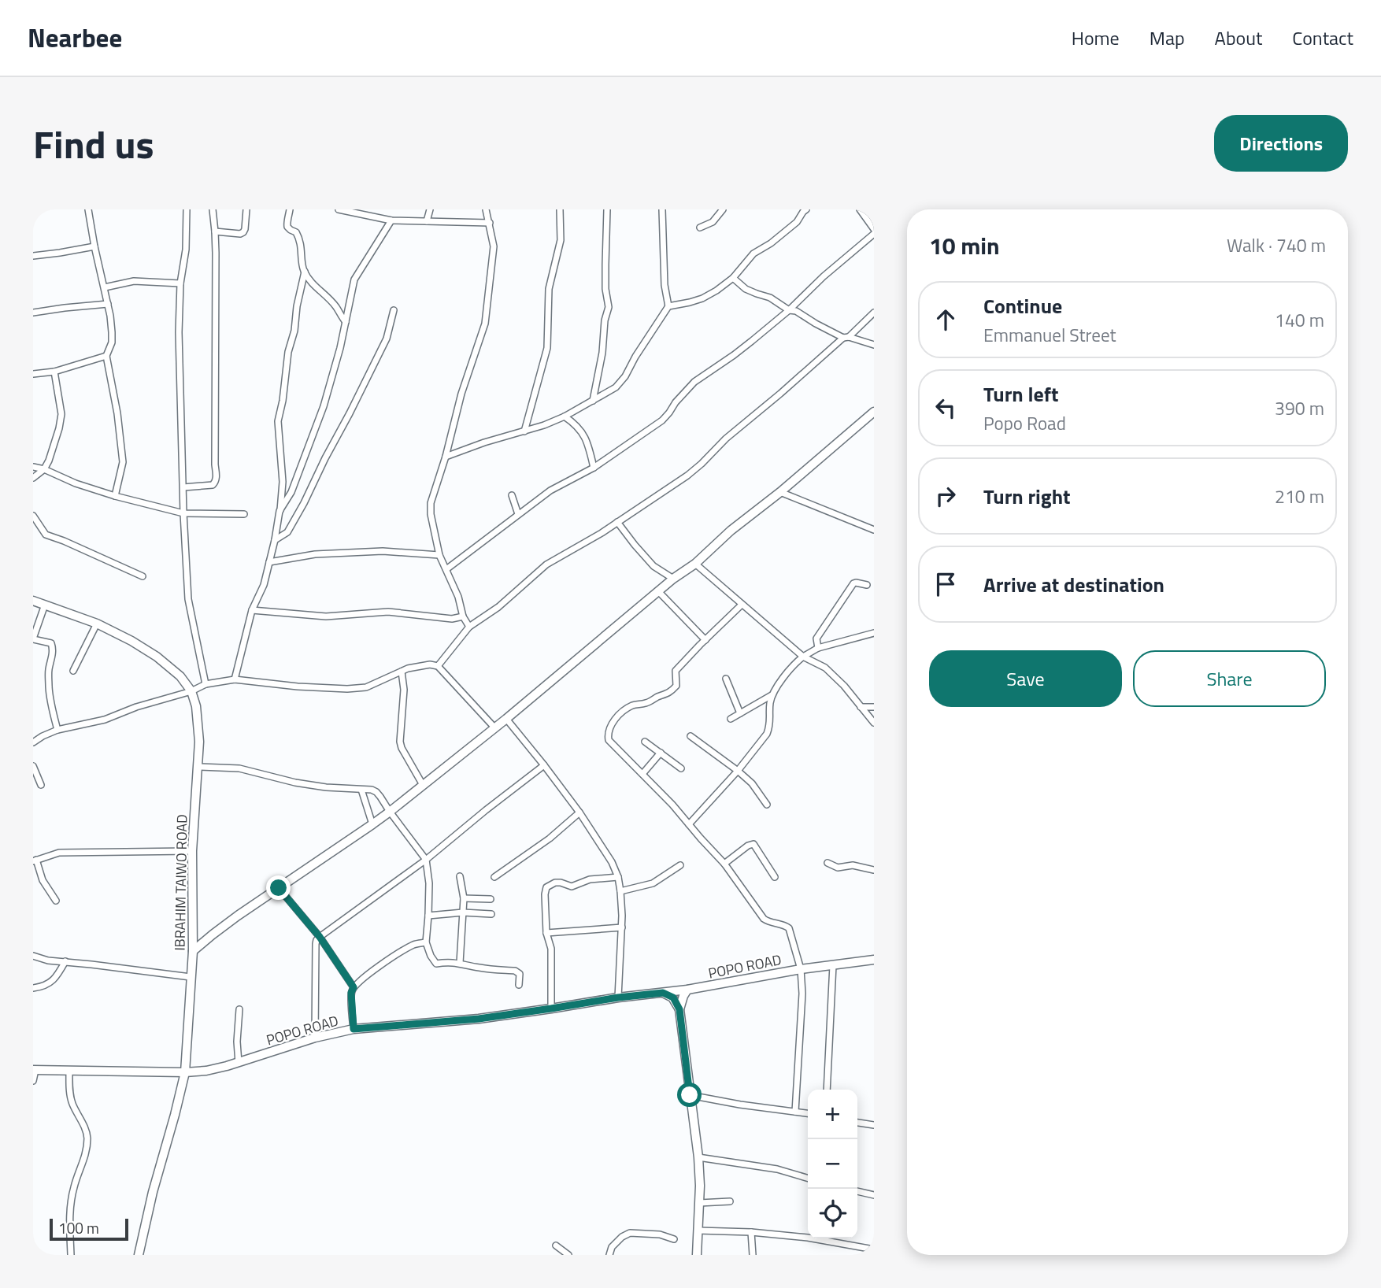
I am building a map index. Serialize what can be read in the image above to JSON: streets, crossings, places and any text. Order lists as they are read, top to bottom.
{
  "streets": {
    "main road": ["IBRAHIM TAIWO ROAD", "POPO ROAD"]
  },
  "crossings": [
    ["IBRAHIM TAIWO ROAD", "POPO ROAD"]
  ],
  "scale_bar": "100 m",
  "page": {
    "header": "Nearbee",
    "nav": [
      "Home",
      "Map",
      "About",
      "Contact"
    ],
    "title": "Find us",
    "buttons": [
      "Directions",
      ["Save", "Share"]
    ],
    "heading": ["10 min", "Walk · 740 m"],
    "list": [
      ["Continue", "Emmanuel Street", "140 m"],
      ["Turn left", "Popo Road", "390 m"],
      ["Turn right", "210 m"],
      "Arrive at destination"
    ],
    "map_buttons": ["+", "−"],
    "scale": "100 m"
  }
}
